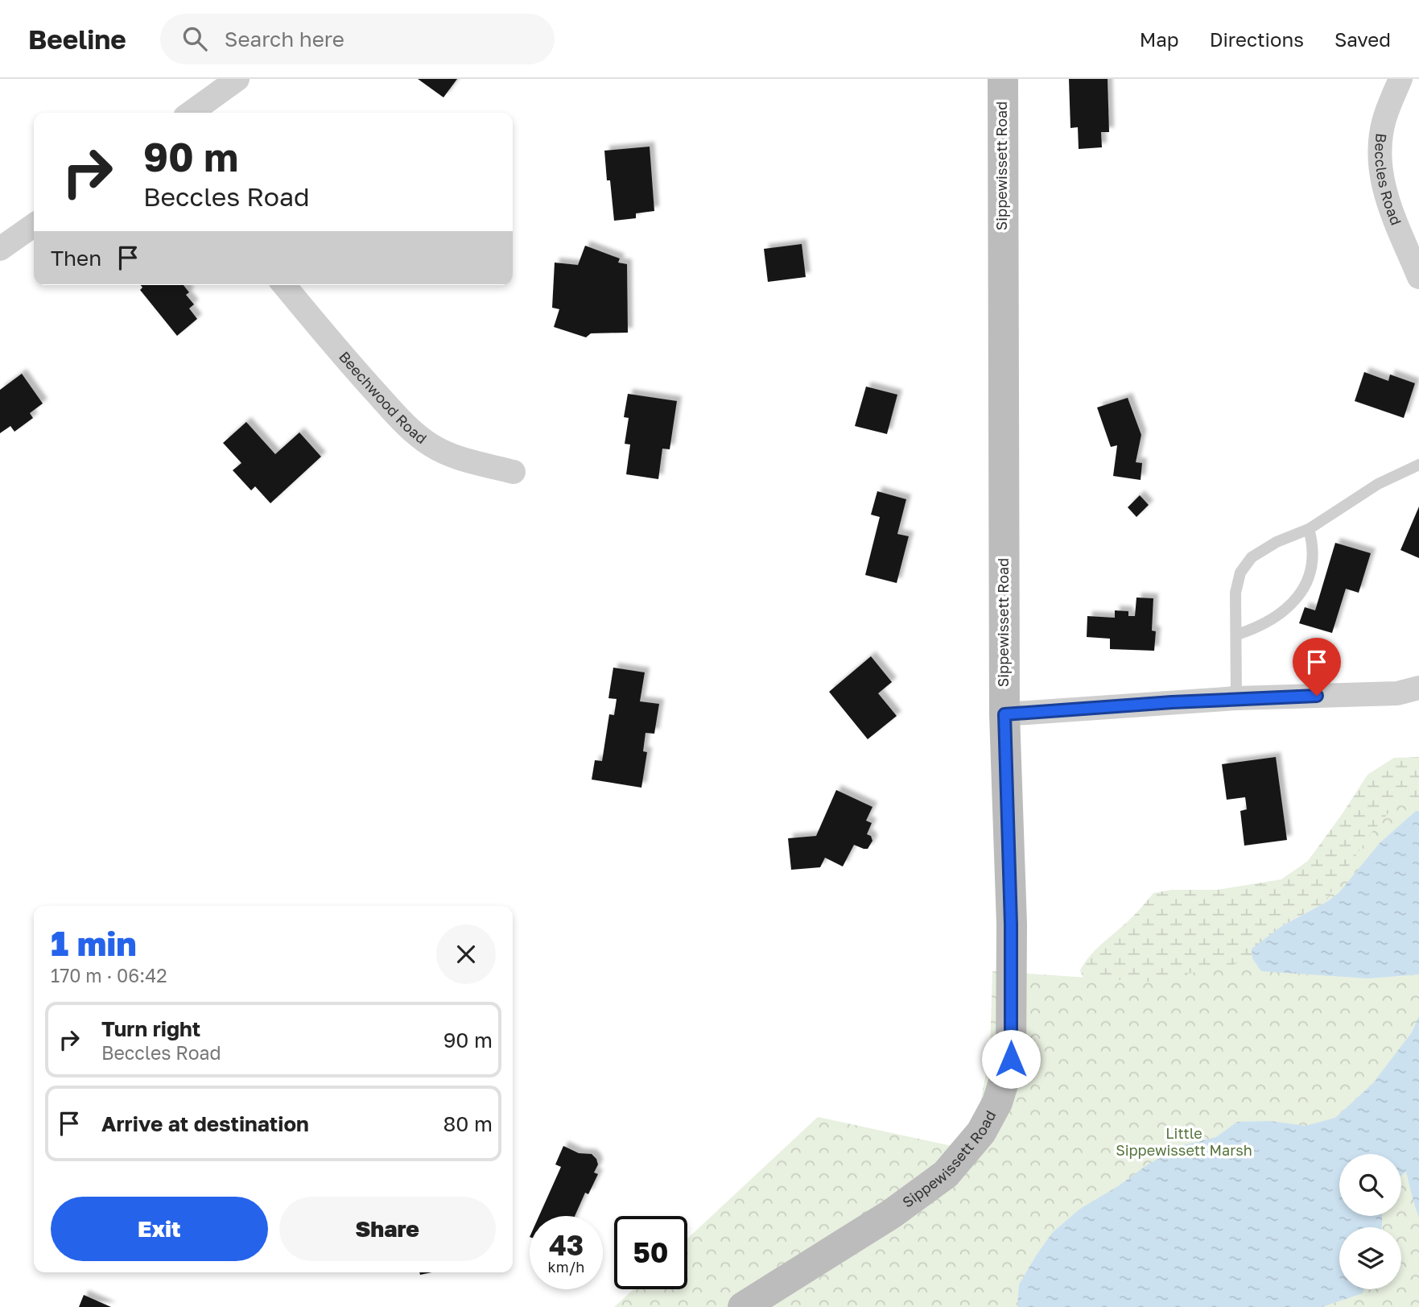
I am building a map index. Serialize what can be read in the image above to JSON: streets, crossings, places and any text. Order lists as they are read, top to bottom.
{
  "streets": {
    "main road": ["Sippewissett Road"],
    "street": ["Beccles Road", "Beechwood Road"]
  },
  "parks": ["Little Sippewissett Marsh"],
  "page": {
    "header": "Beeline",
    "search": "Search here",
    "nav": ["Map", "Directions", "Saved"],
    "turn": ["90 m", "Beccles Road"],
    "then": "Then",
    "heading": ["1 min", "170 m · 06:42"],
    "list": [
      {
        "name": "Turn right",
        "note": "Beccles Road",
        "value": "90 m"
      },
      {
        "name": "Arrive at destination",
        "value": "80 m"
      }
    ],
    "buttons": ["Exit", "Share"],
    "speed": "43 km/h",
    "limit": "50"
  }
}
